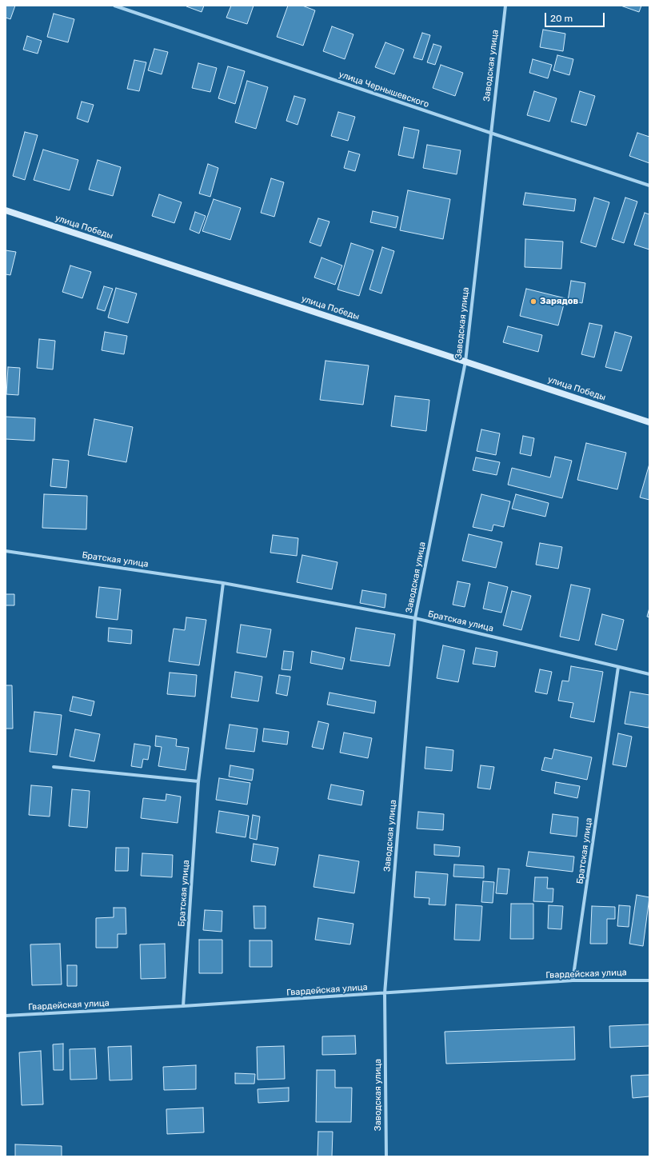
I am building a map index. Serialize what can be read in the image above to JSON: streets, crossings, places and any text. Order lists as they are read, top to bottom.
{
  "streets": {
    "street": [
      "Заводская улица",
      "улица Чернышевского",
      "улица Победы",
      "Братская улица",
      "Гвардейская улица"
    ]
  },
  "crossings": [
    ["Заводская улица", "улица Чернышевского"],
    ["Заводская улица", "улица Победы"],
    ["Заводская улица", "Братская улица"],
    ["Заводская улица", "Гвардейская улица"],
    ["Братская улица", "Гвардейская улица"]
  ],
  "places": ["Зарядов"],
  "scale_bar": "20 m"
}
